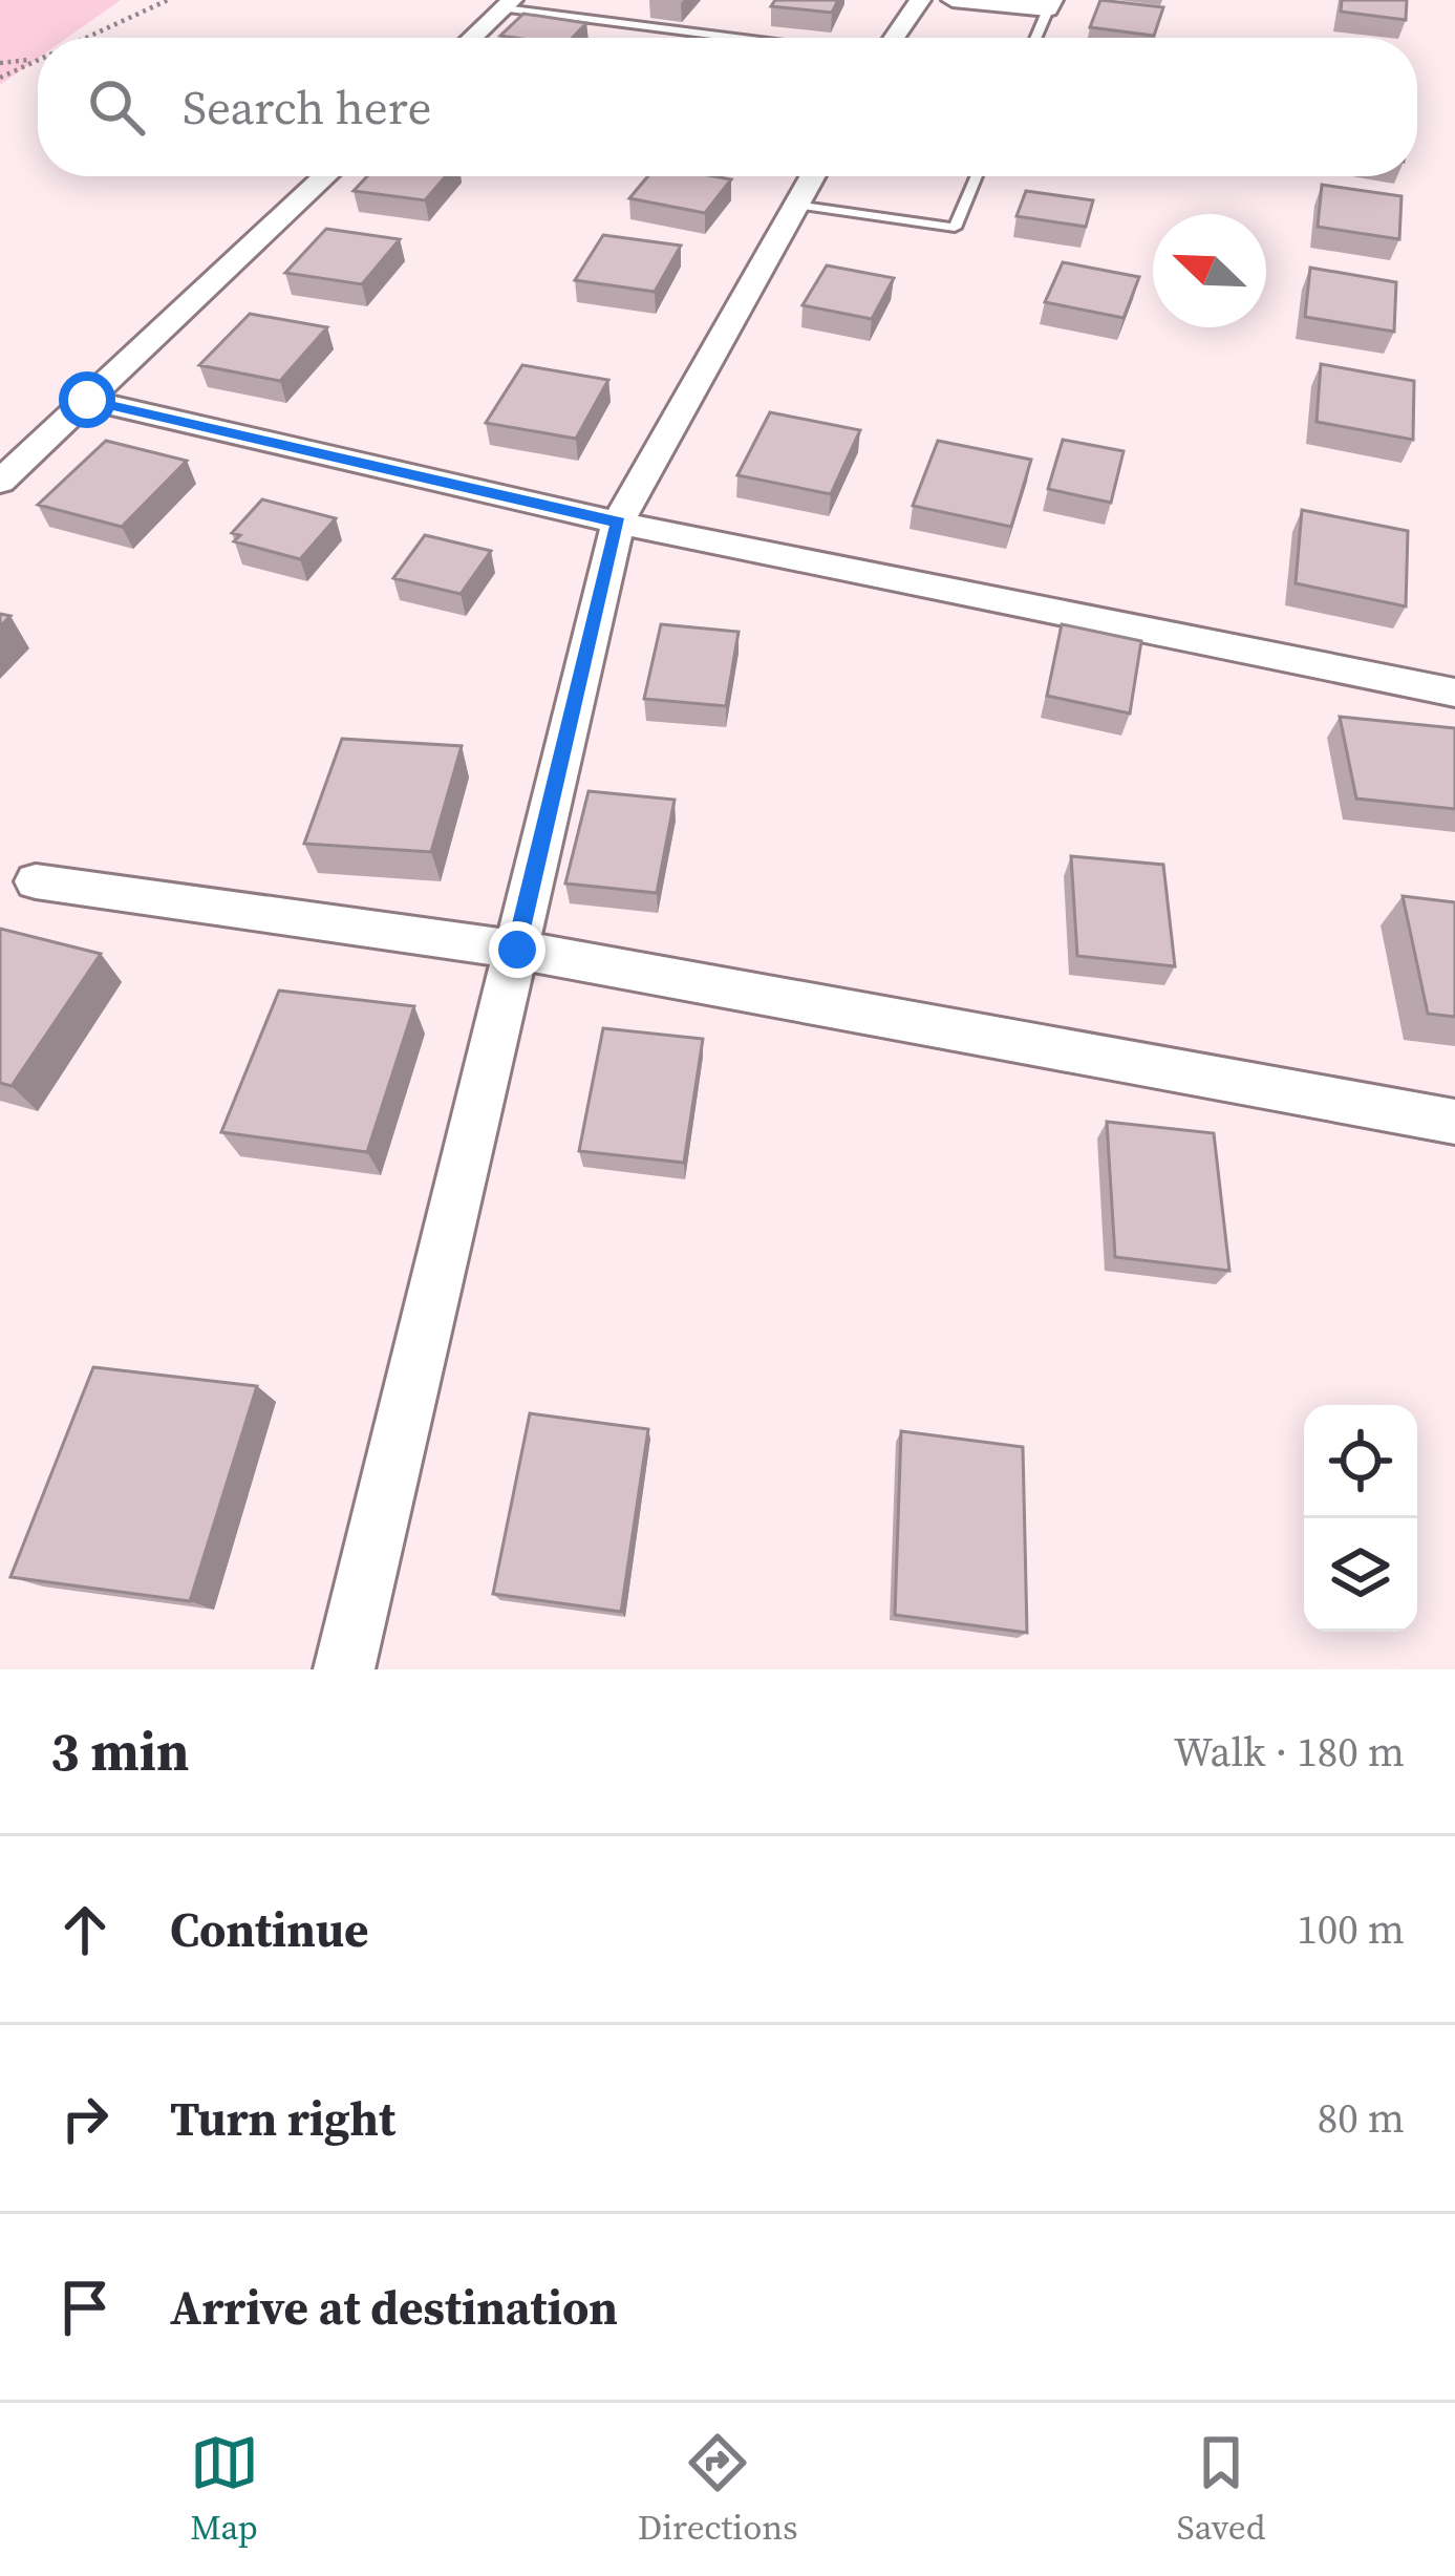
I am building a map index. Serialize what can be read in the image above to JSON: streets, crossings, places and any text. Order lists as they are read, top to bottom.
{
  "north": "top left",
  "page": {
    "search": "Search here",
    "heading": ["3 min", "Walk · 180 m"],
    "list": [
      ["Continue", "100 m"],
      ["Turn right", "80 m"],
      "Arrive at destination"
    ],
    "nav": ["Map", "Directions", "Saved"]
  }
}
